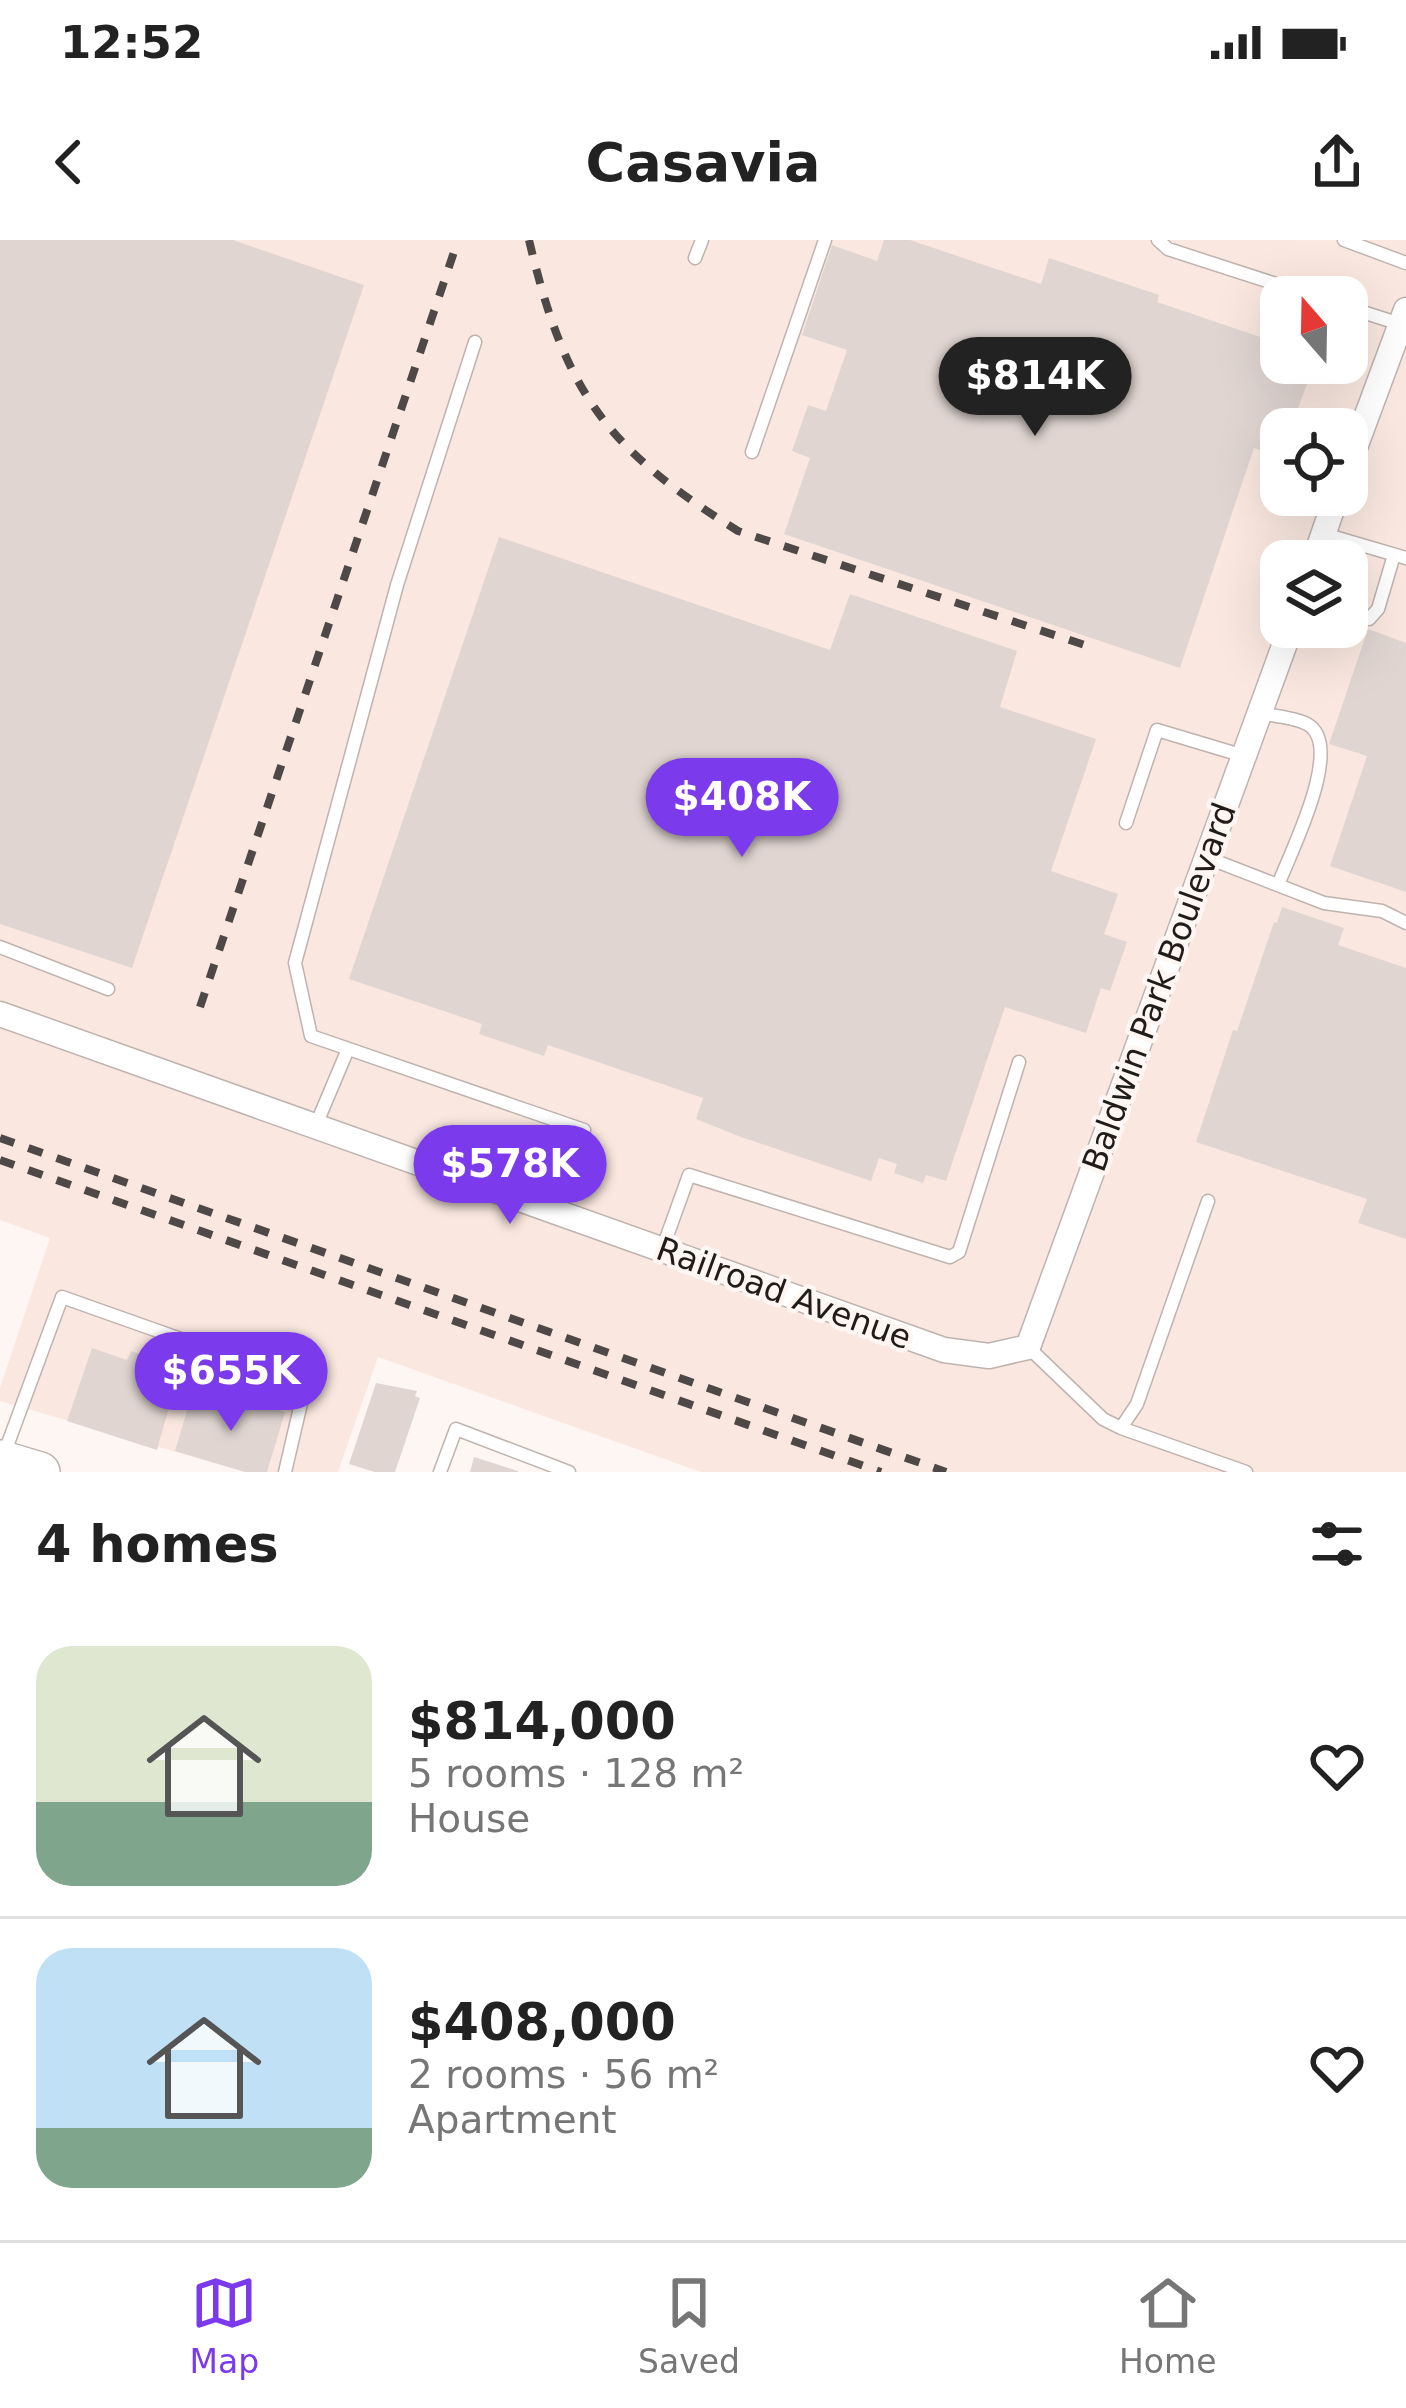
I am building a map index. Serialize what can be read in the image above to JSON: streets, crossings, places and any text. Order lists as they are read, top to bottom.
{
  "streets": {
    "street": ["Baldwin Park Boulevard", "Railroad Avenue"]
  },
  "crossings": [
    ["Baldwin Park Boulevard", "Railroad Avenue"]
  ],
  "north": "top",
  "page": {
    "status": "12:52",
    "header": "Casavia",
    "price": [
      "$814K",
      "$408K",
      "$578K",
      "$655K"
    ],
    "heading": "4 homes",
    "list": [
      {
        "name": "$814,000",
        "note": "5 rooms · 128 m² · House"
      },
      {
        "name": "$408,000",
        "note": "2 rooms · 56 m² · Apartment"
      }
    ],
    "tabs": ["Map", "Saved", "Home"]
  }
}
